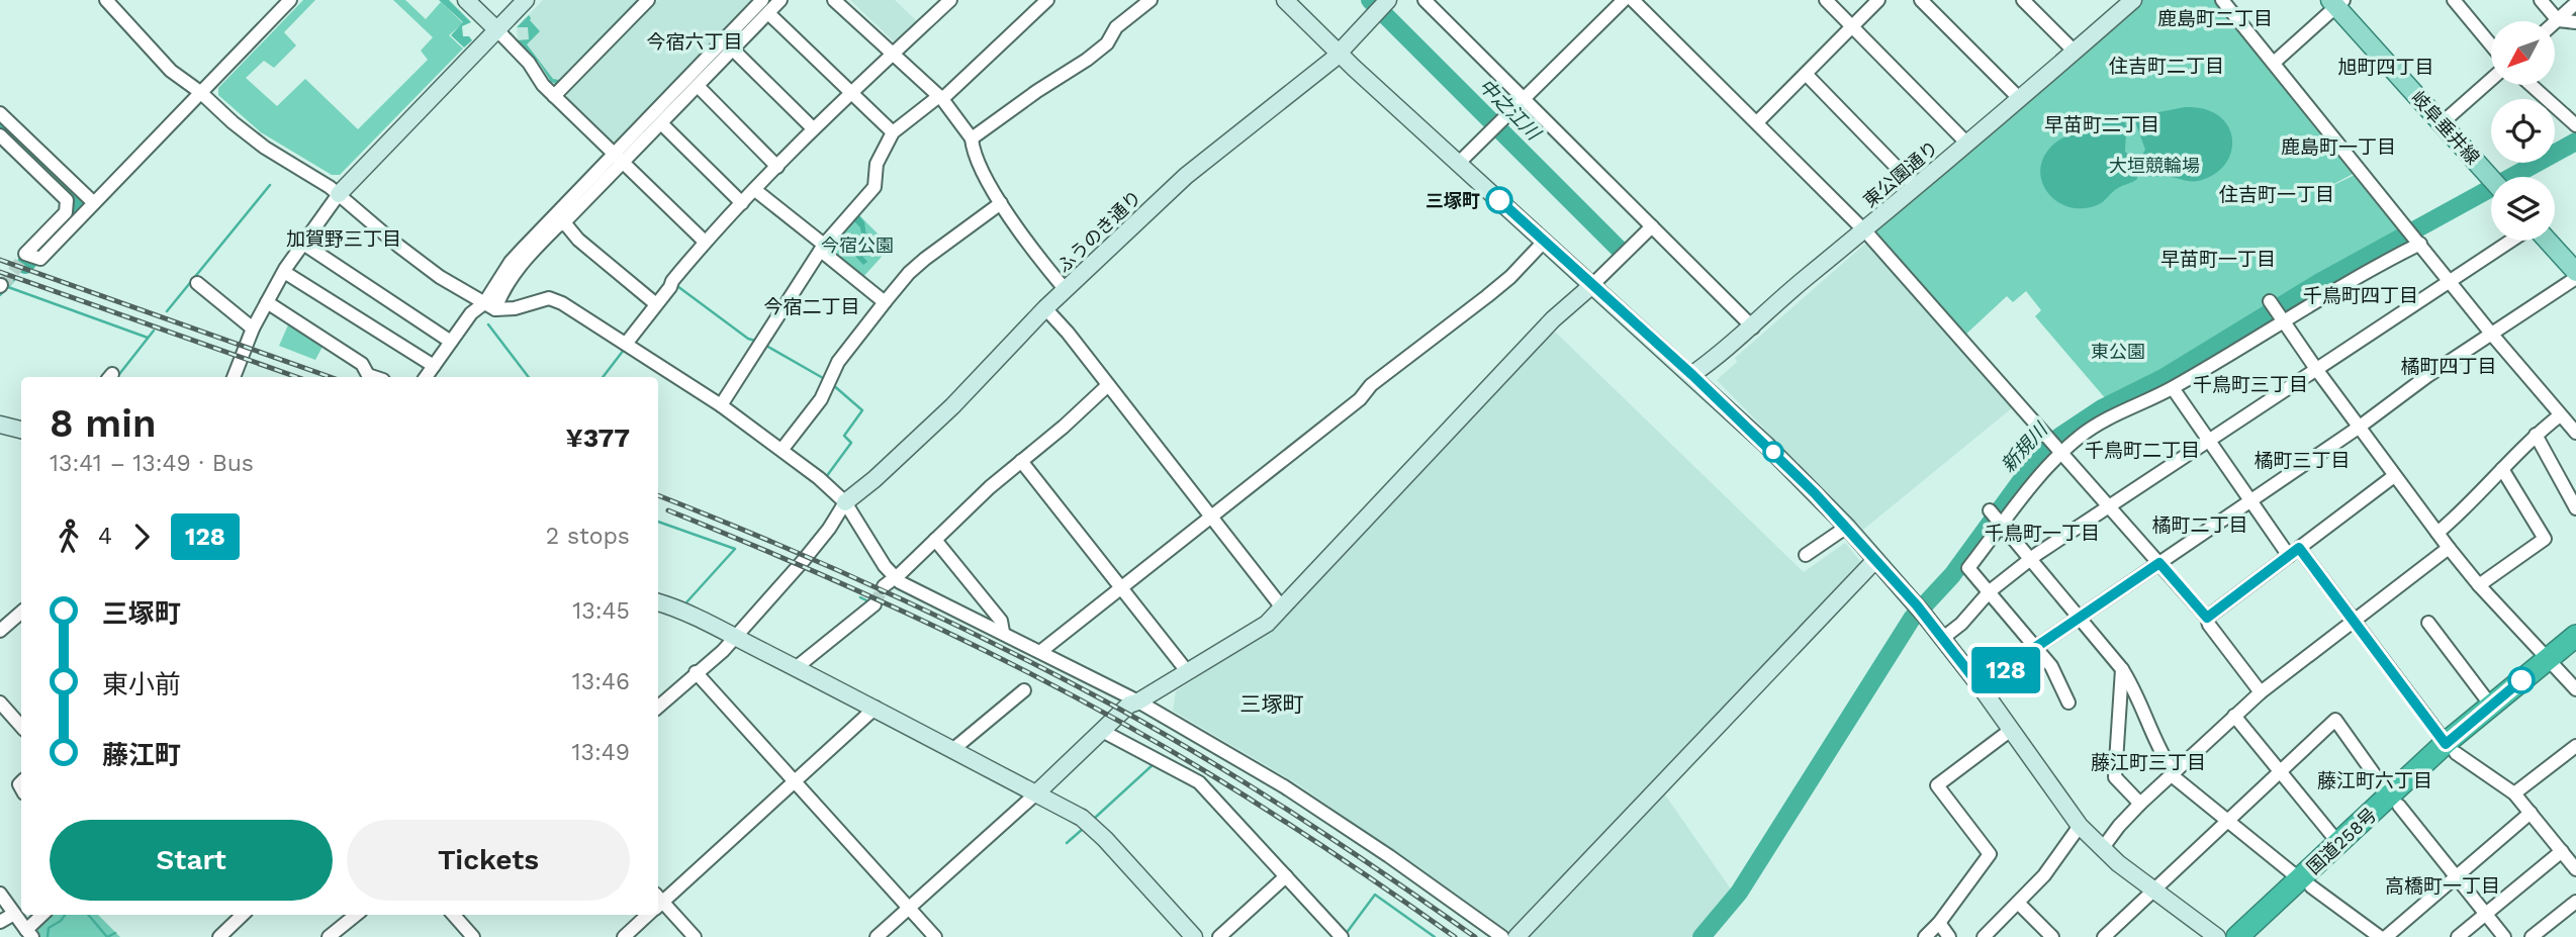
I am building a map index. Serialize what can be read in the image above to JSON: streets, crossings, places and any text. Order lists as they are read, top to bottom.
{
  "streets": {
    "highway": ["国道258号"],
    "main road": ["岐阜垂井線"],
    "street": ["東公園通り", "ふうのき通り"]
  },
  "districts": [
    "鹿島町二丁目",
    "今宿六丁目",
    "住吉町二丁目",
    "旭町四丁目",
    "早苗町二丁目",
    "鹿島町一丁目",
    "住吉町一丁目",
    "加賀野三丁目",
    "早苗町一丁目",
    "千鳥町四丁目",
    "今宿二丁目",
    "橘町四丁目",
    "千鳥町三丁目",
    "千鳥町二丁目",
    "橘町三丁目",
    "橘町二丁目",
    "千鳥町一丁目",
    "三塚町",
    "藤江町三丁目",
    "藤江町六丁目",
    "高橋町一丁目"
  ],
  "water": ["中之江川", "新規川"],
  "parks": ["大垣競輪場", "今宿公園", "東公園"],
  "places": ["三塚町"],
  "lines": ["bus line 128"],
  "north": "bottom left",
  "page": {
    "on_map": "128",
    "heading": ["8 min", "13:41 – 13:49 · Bus", "¥377"],
    "legs": ["4", "128", "2 stops"],
    "list": [
      {
        "name": "三塚町",
        "value": "13:45"
      },
      {
        "name": "東小前",
        "value": "13:46"
      },
      {
        "name": "藤江町",
        "value": "13:49"
      }
    ],
    "buttons": ["Start", "Tickets"]
  }
}
